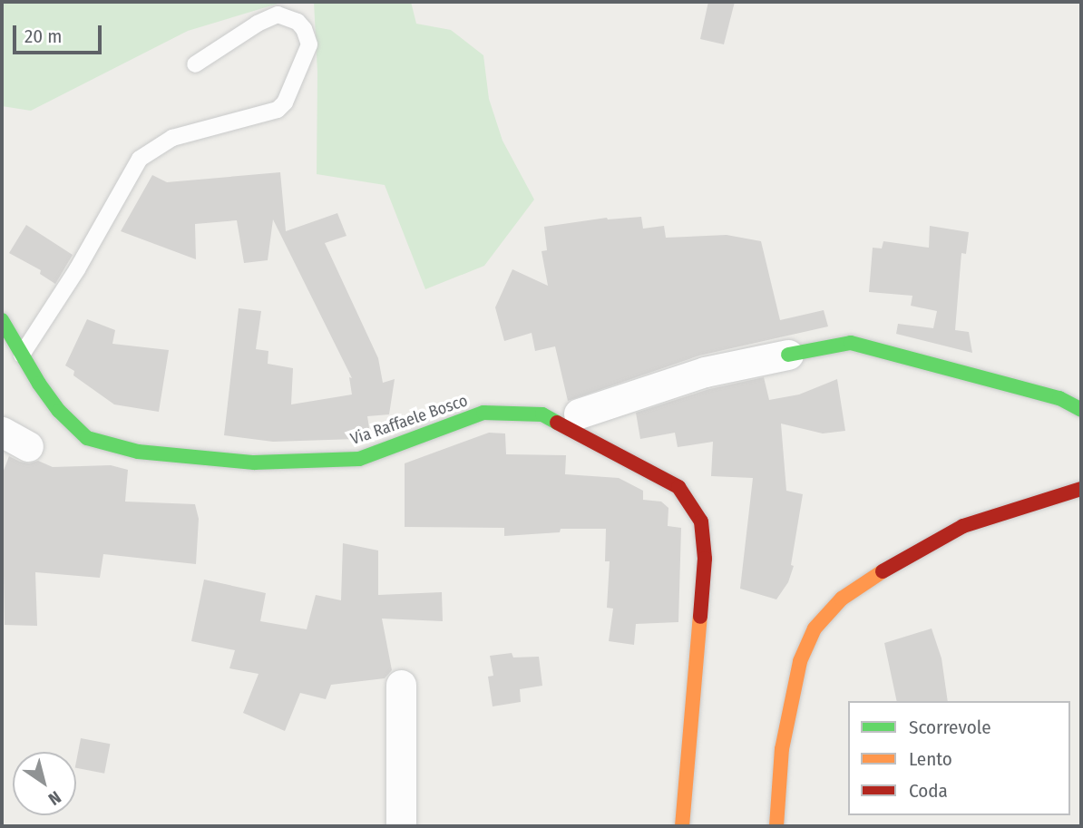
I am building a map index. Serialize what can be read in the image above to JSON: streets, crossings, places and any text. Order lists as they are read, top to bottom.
{
  "streets": {
    "street": ["Via Raffaele Bosco"]
  },
  "legend": ["Scorrevole", "Lento", "Coda"],
  "scale_bar": "20 m",
  "north": "bottom right"
}
